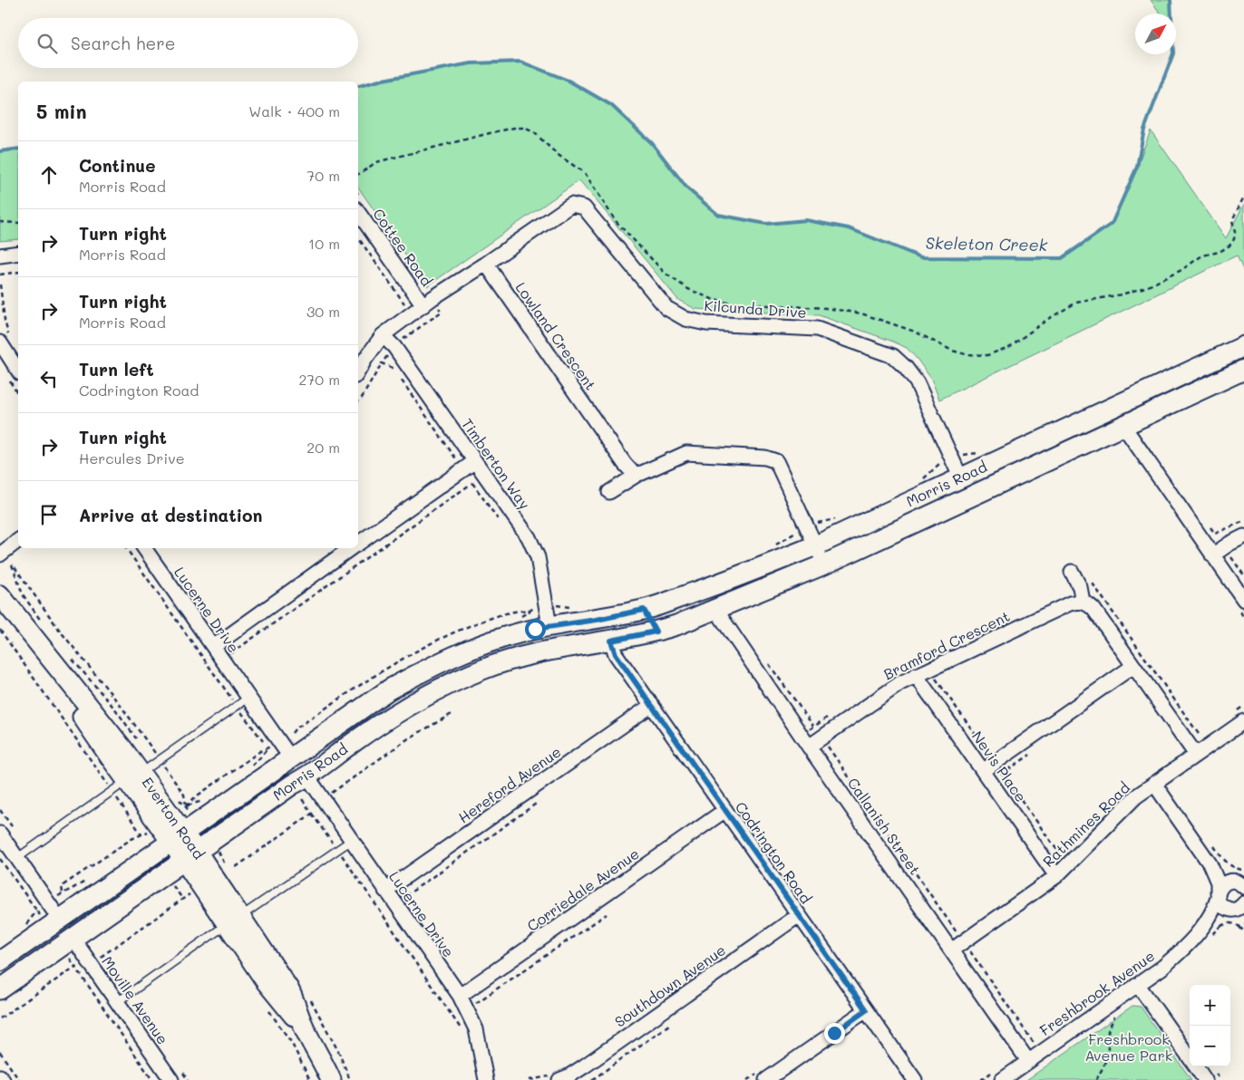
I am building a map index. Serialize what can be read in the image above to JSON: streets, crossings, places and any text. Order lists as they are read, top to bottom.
{
  "streets": {
    "street": [
      "Cottee Road",
      "Kilcunda Drive",
      "Lowland Crescent",
      "Timberton Way",
      "Morris Road",
      "Lucerne Drive",
      "Bramford Crescent",
      "Nevis Place",
      "Hereford Avenue",
      "Everton Road",
      "Rathmines Road",
      "Callanish Street",
      "Codrington Road",
      "Corriedale Avenue",
      "Southdown Avenue",
      "Freshbrook Avenue",
      "Moville Avenue"
    ]
  },
  "crossings": [
    ["Kilcunda Drive", "Lowland Crescent"],
    ["Kilcunda Drive", "Morris Road"],
    ["Timberton Way", "Morris Road"],
    ["Morris Road", "Lucerne Drive"],
    ["Morris Road", "Everton Road"],
    ["Morris Road", "Callanish Street"],
    ["Morris Road", "Codrington Road"],
    ["Morris Road", "Moville Avenue"],
    ["Lucerne Drive", "Hereford Avenue"],
    ["Lucerne Drive", "Corriedale Avenue"],
    ["Bramford Crescent", "Nevis Place"],
    ["Bramford Crescent", "Callanish Street"],
    ["Nevis Place", "Rathmines Road"],
    ["Hereford Avenue", "Codrington Road"],
    ["Rathmines Road", "Callanish Street"],
    ["Callanish Street", "Freshbrook Avenue"],
    ["Codrington Road", "Corriedale Avenue"],
    ["Codrington Road", "Southdown Avenue"]
  ],
  "water": ["Skeleton Creek"],
  "parks": ["Freshbrook Avenue Park"],
  "north": "top right",
  "page": {
    "search": "Search here",
    "heading": ["5 min", "Walk · 400 m"],
    "list": [
      ["Continue", "Morris Road", "70 m"],
      ["Turn right", "Morris Road", "10 m"],
      ["Turn right", "Morris Road", "30 m"],
      ["Turn left", "Codrington Road", "270 m"],
      ["Turn right", "Hercules Drive", "20 m"],
      "Arrive at destination"
    ],
    "map_buttons": ["+", "−"]
  }
}
